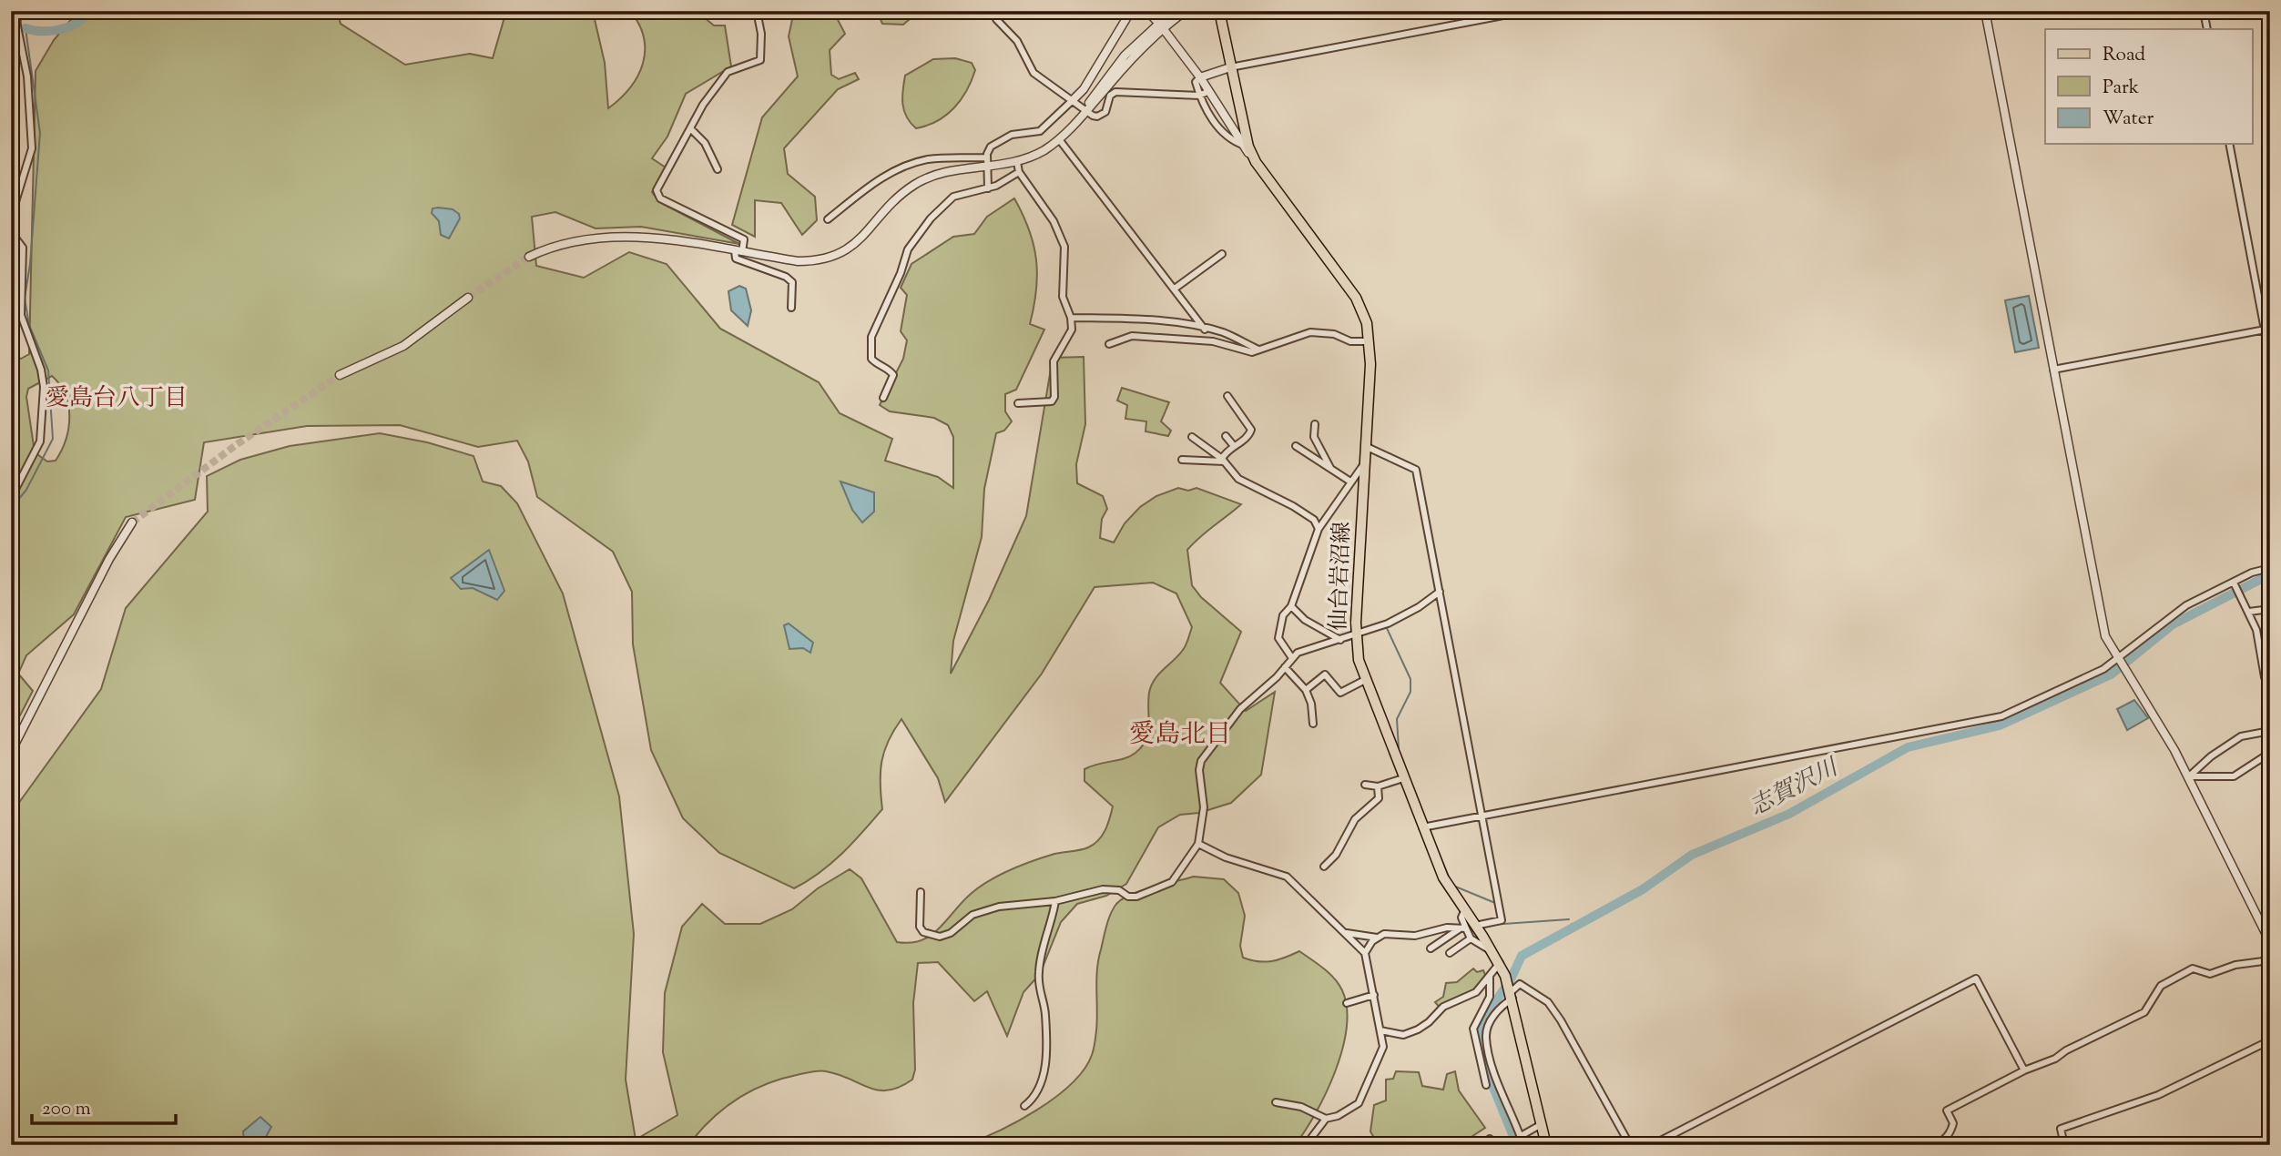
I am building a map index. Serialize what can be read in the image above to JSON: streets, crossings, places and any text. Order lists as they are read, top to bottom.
{
  "streets": {
    "main road": ["仙台岩沼線"]
  },
  "districts": ["愛島台八丁目", "愛島北目"],
  "water": ["志賀沢川"],
  "legend": ["Road", "Park", "Water"],
  "scale_bar": "200 m"
}
